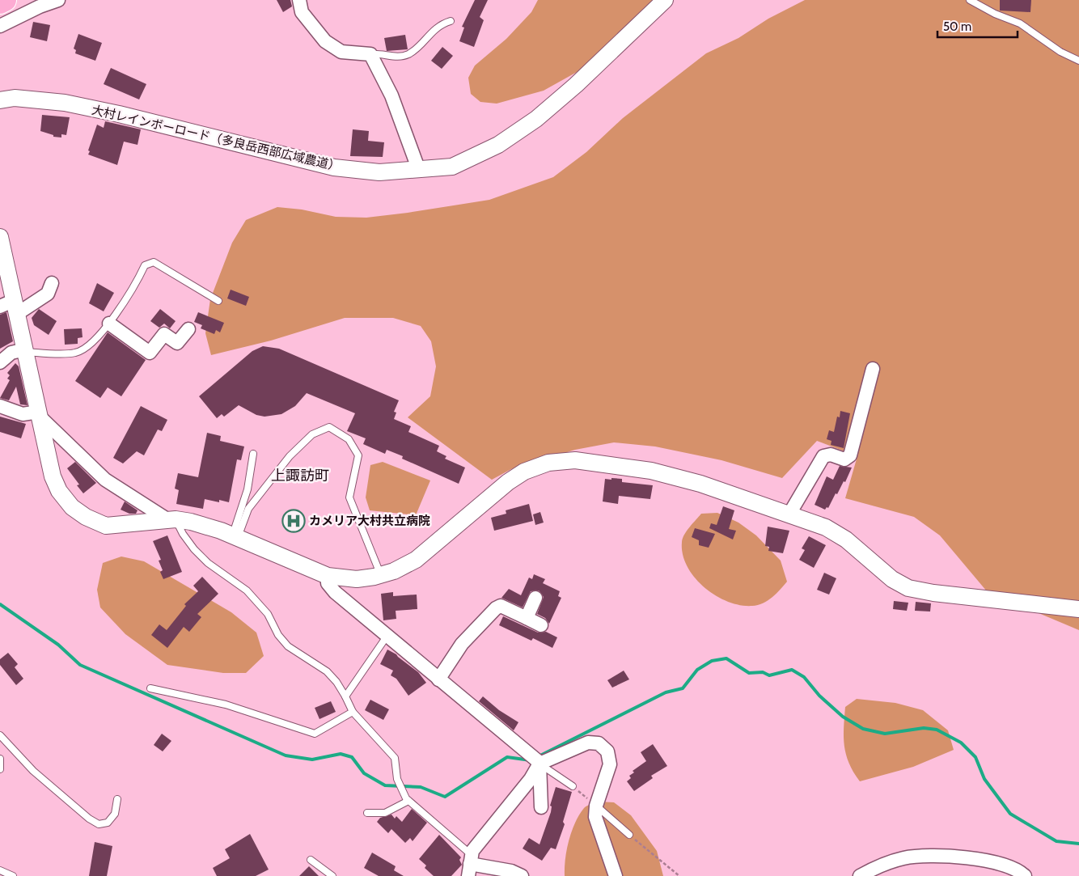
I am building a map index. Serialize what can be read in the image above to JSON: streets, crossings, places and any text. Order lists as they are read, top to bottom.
{
  "streets": {
    "street": ["大村レインボーロード（多良岳西部広域農道）"]
  },
  "districts": ["上諏訪町"],
  "places": {
    "hospital": ["カメリア大村共立病院"]
  },
  "scale_bar": "50 m"
}
